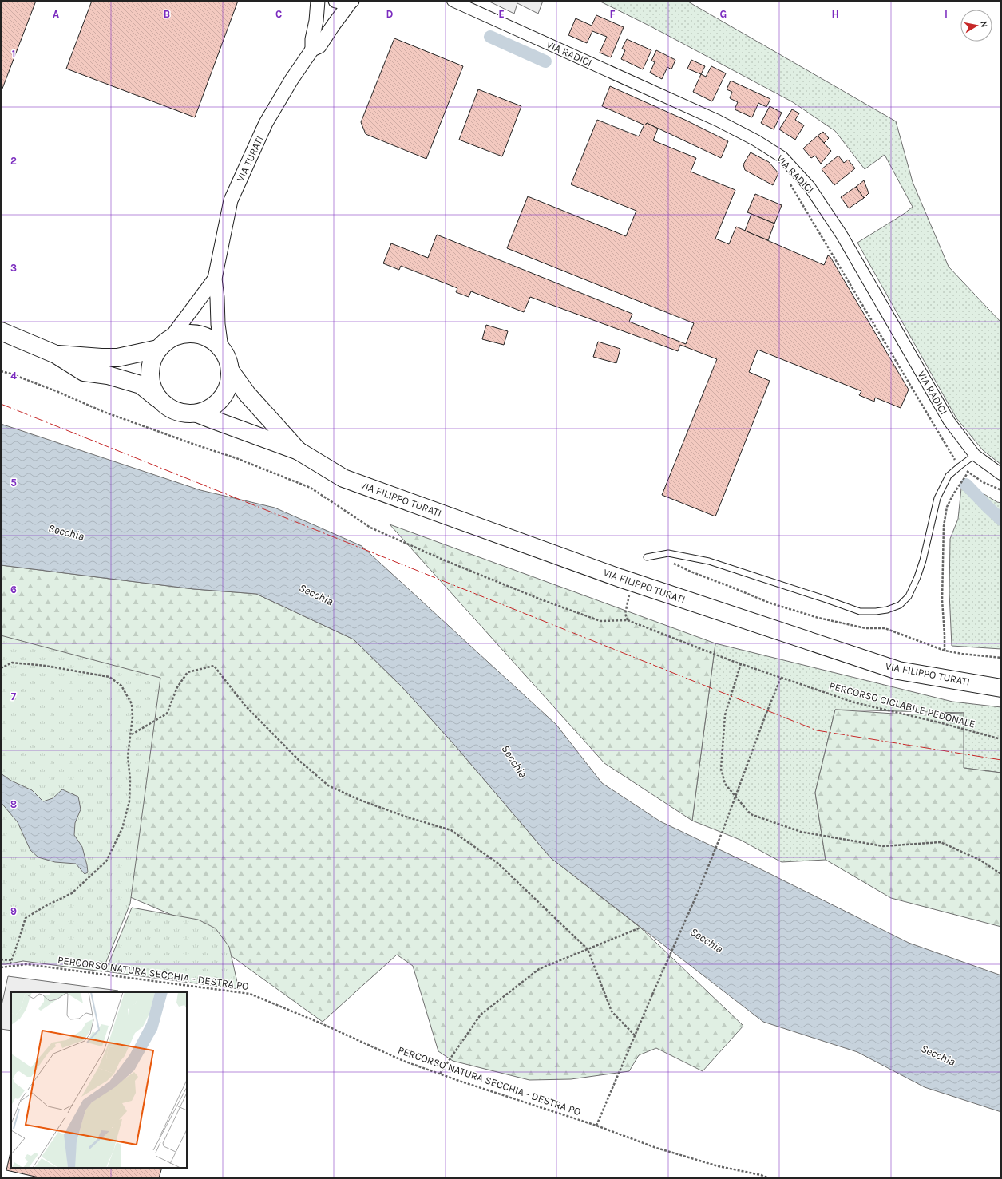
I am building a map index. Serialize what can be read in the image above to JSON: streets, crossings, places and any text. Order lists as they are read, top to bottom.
{
  "streets": {
    "main road": ["VIA FILIPPO TURATI"],
    "street": ["VIA RADICI", "VIA TURATI"],
    "path": ["PERCORSO CICLABILE PEDONALE", "PERCORSO NATURA SECCHIA - DESTRA PO"]
  },
  "water": ["Secchia"],
  "north": "right",
  "grid": {
    "columns": [
      "A",
      "B",
      "C",
      "D",
      "E",
      "F",
      "G",
      "H",
      "I"
    ],
    "rows": [
      "1",
      "2",
      "3",
      "4",
      "5",
      "6",
      "7",
      "8",
      "9"
    ]
  }
}
